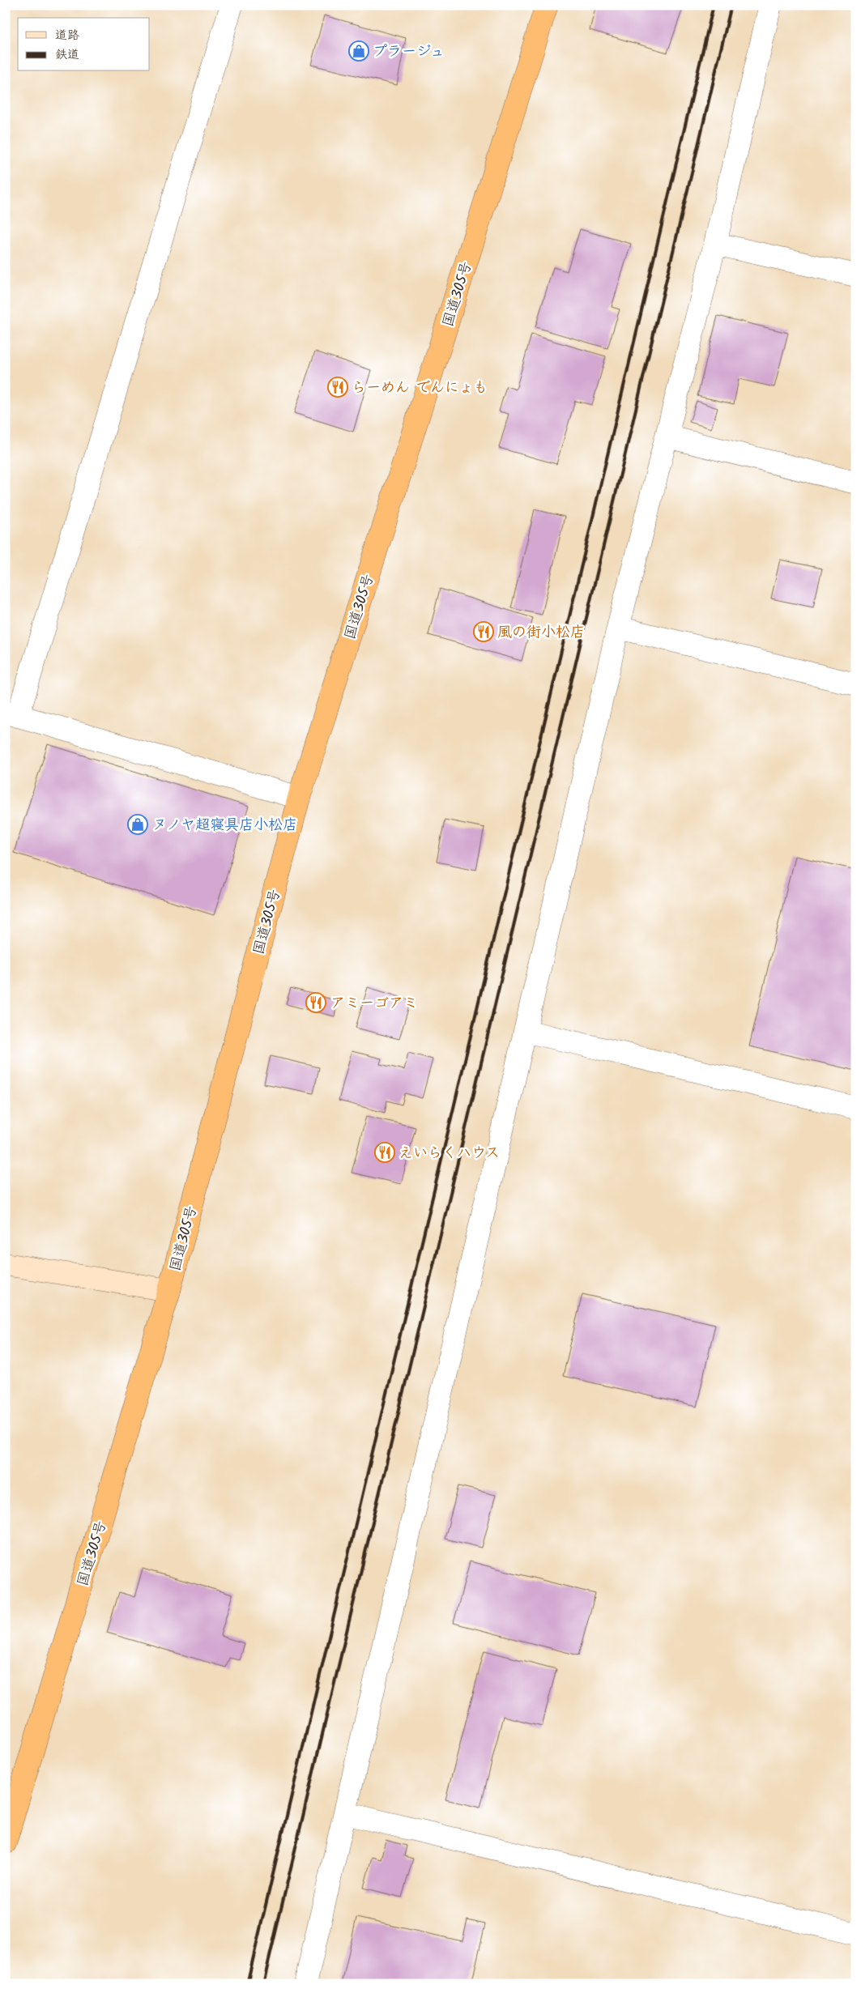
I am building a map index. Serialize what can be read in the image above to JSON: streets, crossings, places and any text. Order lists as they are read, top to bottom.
{
  "streets": {
    "highway": ["国道305号"]
  },
  "places": {
    "shop": ["プラージュ", "ヌノヤ超寝具店小松店"],
    "restaurant": [
      "らーめん でんにょも",
      "風の街小松店",
      "アミーゴアミ",
      "えいらくハウス"
    ]
  },
  "legend": ["道路", "鉄道"]
}
